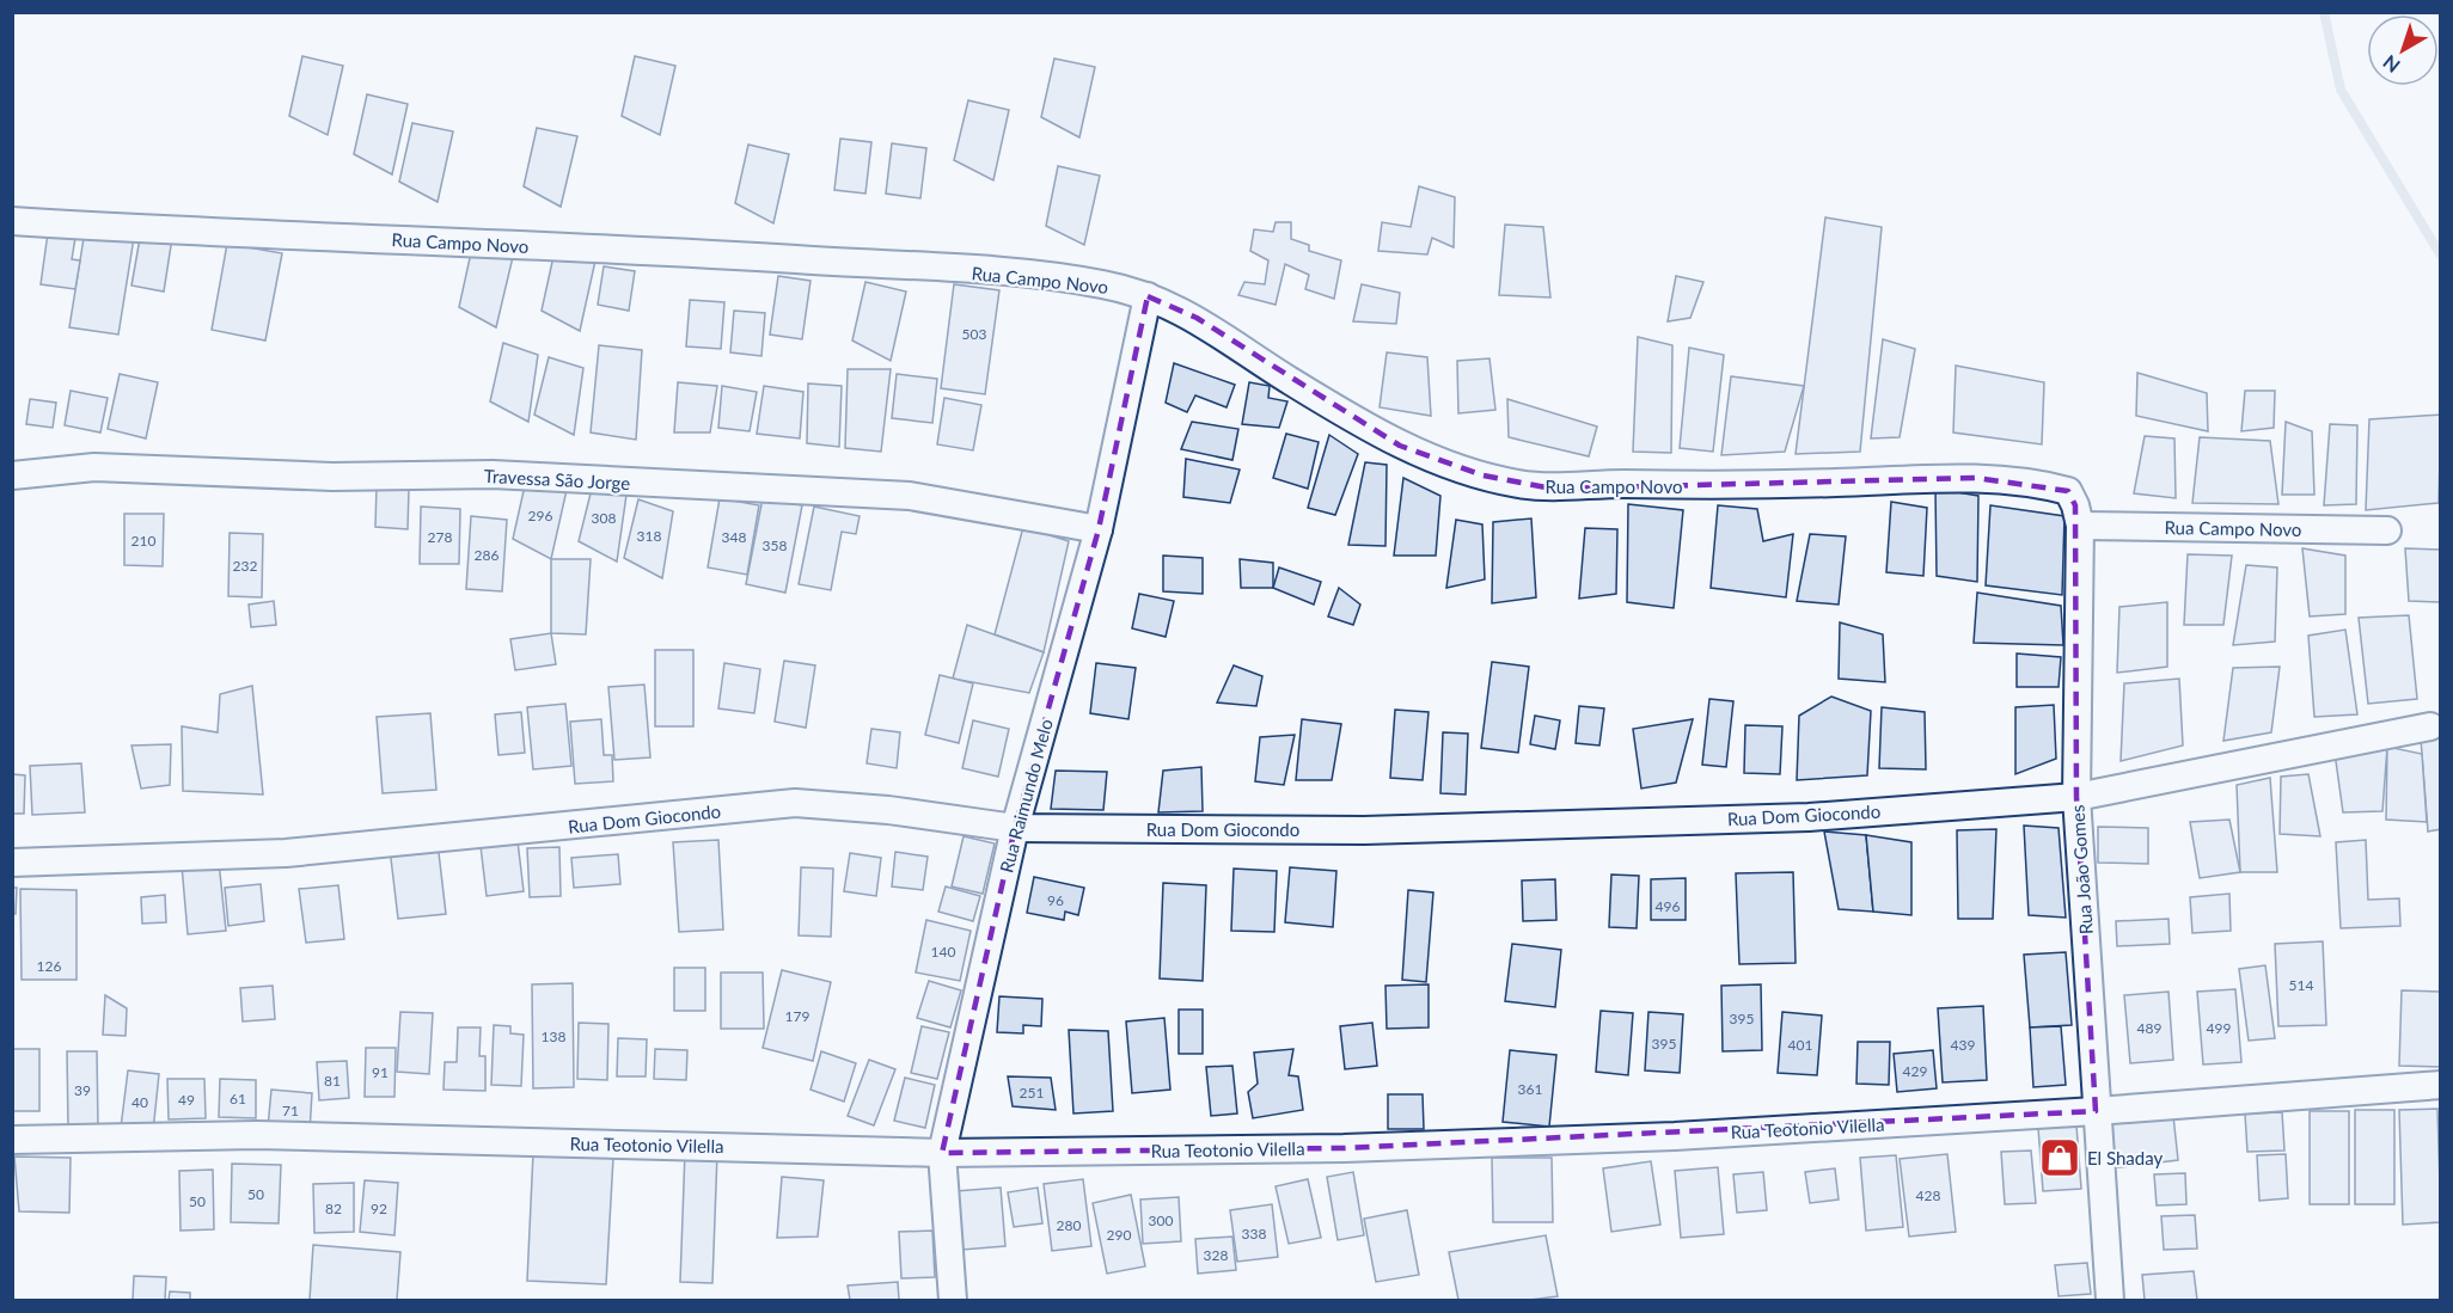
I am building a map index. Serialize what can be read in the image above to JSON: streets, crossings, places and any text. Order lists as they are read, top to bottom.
{
  "streets": {
    "street": [
      "Rua Campo Novo",
      "Travessa São Jorge",
      "Rua Raimundo Melo",
      "Rua Dom Giocondo",
      "Rua João Gomes",
      "Rua Teotonio Vilella"
    ]
  },
  "crossings": [
    ["Rua Campo Novo", "Rua Raimundo Melo"],
    ["Rua Campo Novo", "Rua João Gomes"],
    ["Travessa São Jorge", "Rua Raimundo Melo"],
    ["Rua Raimundo Melo", "Rua Dom Giocondo"],
    ["Rua Raimundo Melo", "Rua Teotonio Vilella"],
    ["Rua Dom Giocondo", "Rua João Gomes"],
    ["Rua João Gomes", "Rua Teotonio Vilella"]
  ],
  "places": {
    "shop": ["El Shaday"]
  },
  "house_numbers": [
    "503",
    "296",
    "308",
    "318",
    "278",
    "348",
    "210",
    "358",
    "286",
    "232",
    "96",
    "496",
    "140",
    "126",
    "514",
    "179",
    "395",
    "489",
    "499",
    "138",
    "395",
    "401",
    "439",
    "429",
    "91",
    "81",
    "361",
    "39",
    "251",
    "61",
    "49",
    "40",
    "71",
    "50",
    "428",
    "50",
    "82",
    "92",
    "300",
    "280",
    "338",
    "290",
    "328"
  ],
  "north": "bottom left"
}
